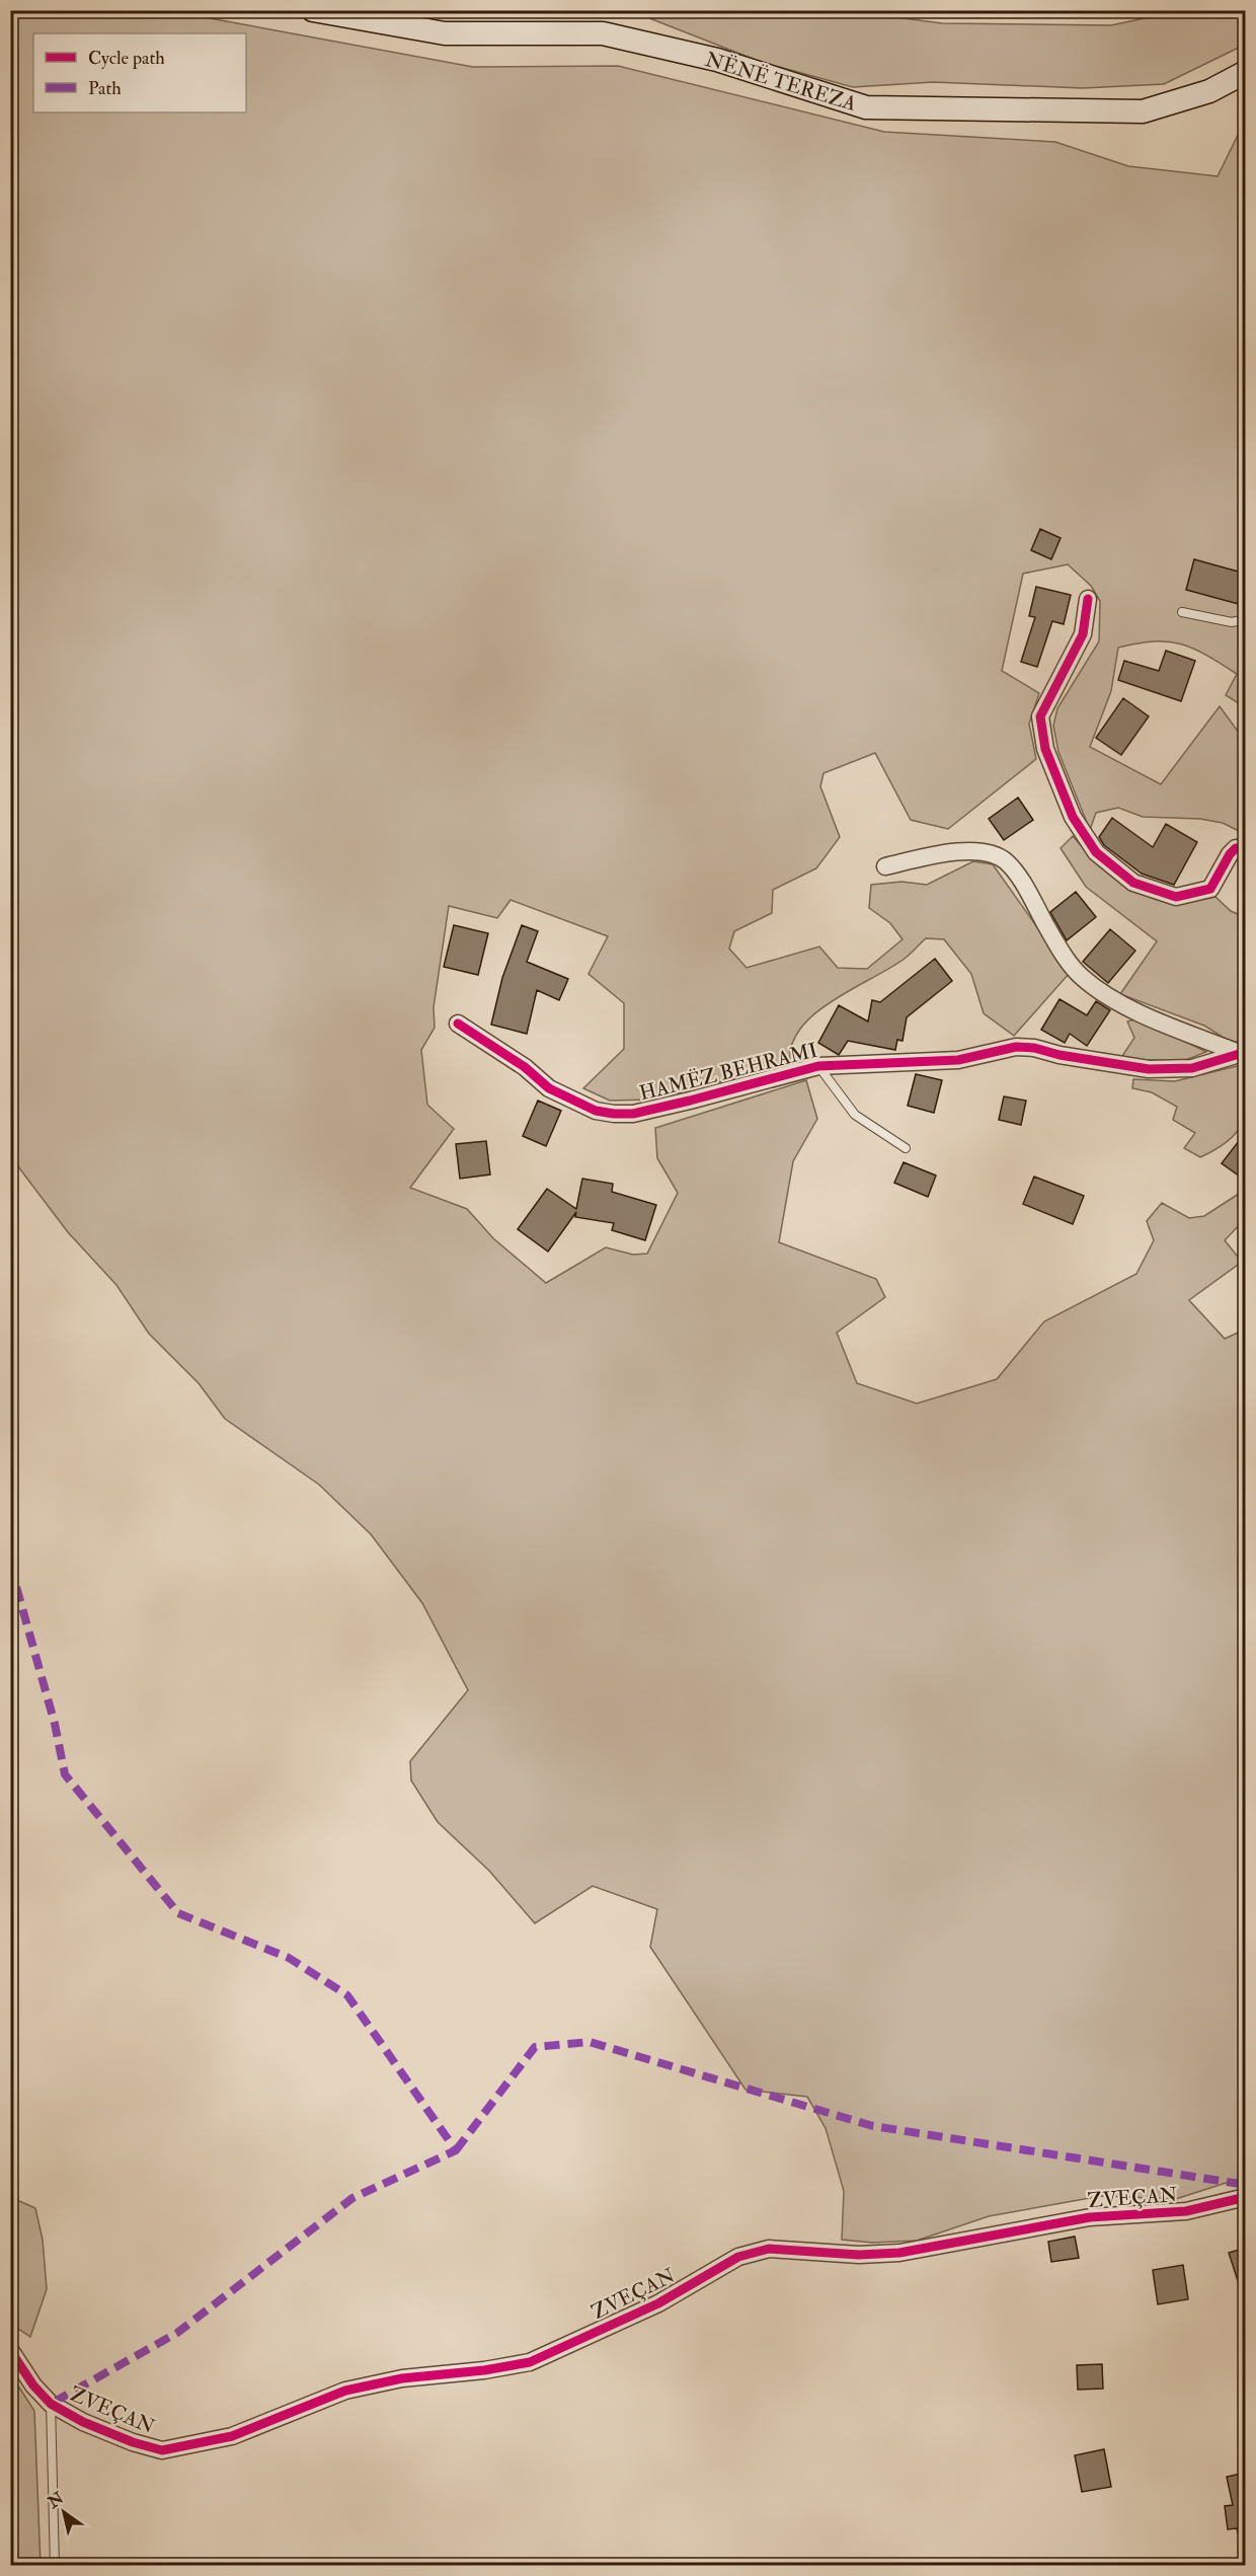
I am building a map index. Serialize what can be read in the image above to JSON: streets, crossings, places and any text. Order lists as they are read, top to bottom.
{
  "streets": {
    "main road": ["NËNË TEREZA"],
    "street": ["HAMËZ BEHRAMI", "ZVEÇAN"]
  },
  "legend": ["Cycle path", "Path"],
  "north": "top left"
}
